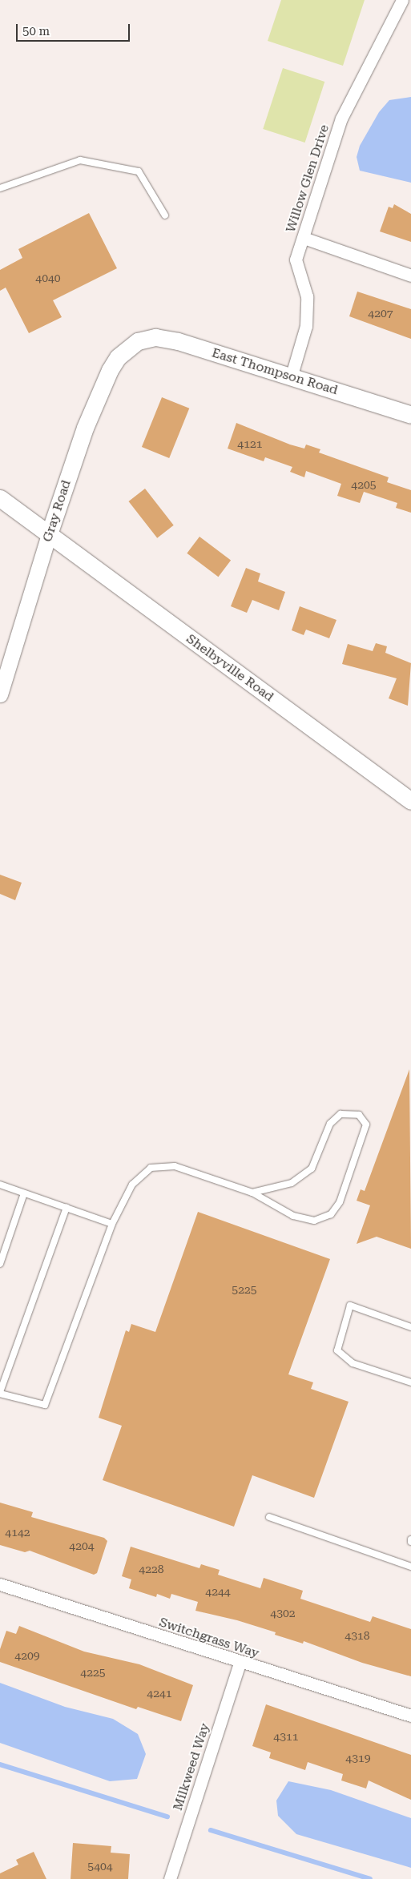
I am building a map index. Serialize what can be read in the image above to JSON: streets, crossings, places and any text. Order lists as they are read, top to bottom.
{
  "streets": {
    "main road": ["East Thompson Road", "Gray Road", "Shelbyville Road"],
    "street": ["Willow Glen Drive", "Switchgrass Way", "Milkweed Way"]
  },
  "crossings": [
    ["Willow Glen Drive", "East Thompson Road"],
    ["East Thompson Road", "Gray Road"],
    ["Gray Road", "Shelbyville Road"],
    ["Switchgrass Way", "Milkweed Way"]
  ],
  "house_numbers": [
    "4040",
    "4207",
    "4121",
    "4205",
    "5225",
    "4142",
    "4204",
    "4228",
    "4244",
    "4302",
    "4318",
    "4209",
    "4225",
    "4241",
    "4311",
    "4319",
    "5404"
  ],
  "scale_bar": "50 m"
}
